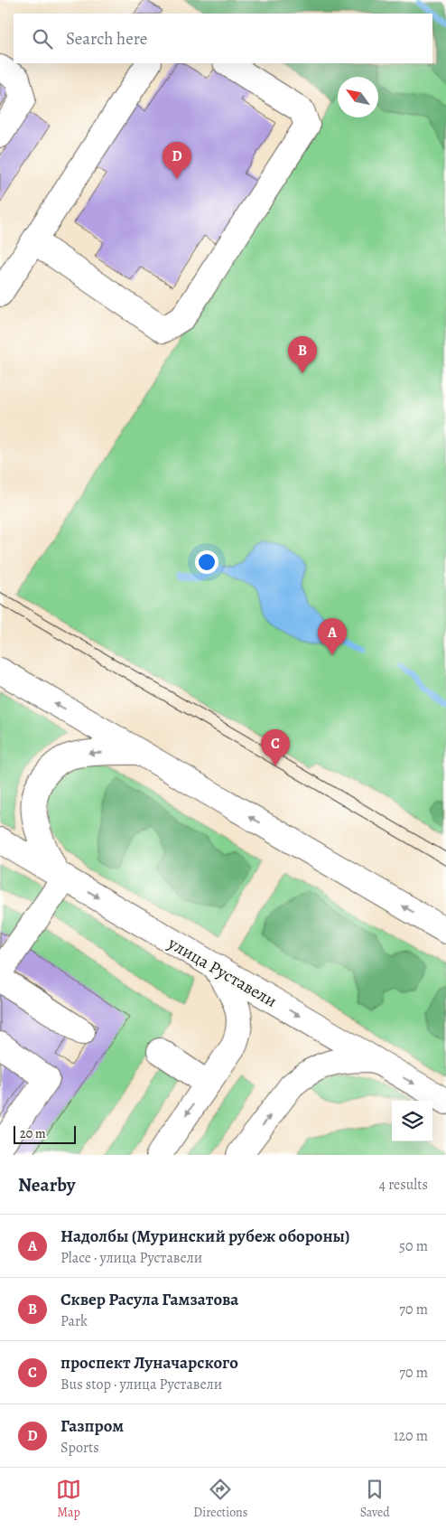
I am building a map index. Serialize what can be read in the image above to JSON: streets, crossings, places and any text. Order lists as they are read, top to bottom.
{
  "streets": {
    "main road": ["улица Руставели"]
  },
  "scale_bar": "20 m",
  "north": "top left",
  "page": {
    "search": "Search here",
    "pins": [
      "D",
      "B",
      "A",
      "C"
    ],
    "scale": "20 m",
    "heading": ["Nearby", "4 results"],
    "list": [
      {
        "mark": "A",
        "name": "Надолбы (Муринский рубеж обороны)",
        "note": "Place · улица Руставели",
        "value": "50 m"
      },
      {
        "mark": "B",
        "name": "Сквер Расула Гамзатова",
        "note": "Park",
        "value": "70 m"
      },
      {
        "mark": "C",
        "name": "проспект Луначарского",
        "note": "Bus stop · улица Руставели",
        "value": "70 m"
      },
      {
        "mark": "D",
        "name": "Газпром",
        "note": "Sports",
        "value": "120 m"
      }
    ],
    "nav": ["Map", "Directions", "Saved"]
  }
}
